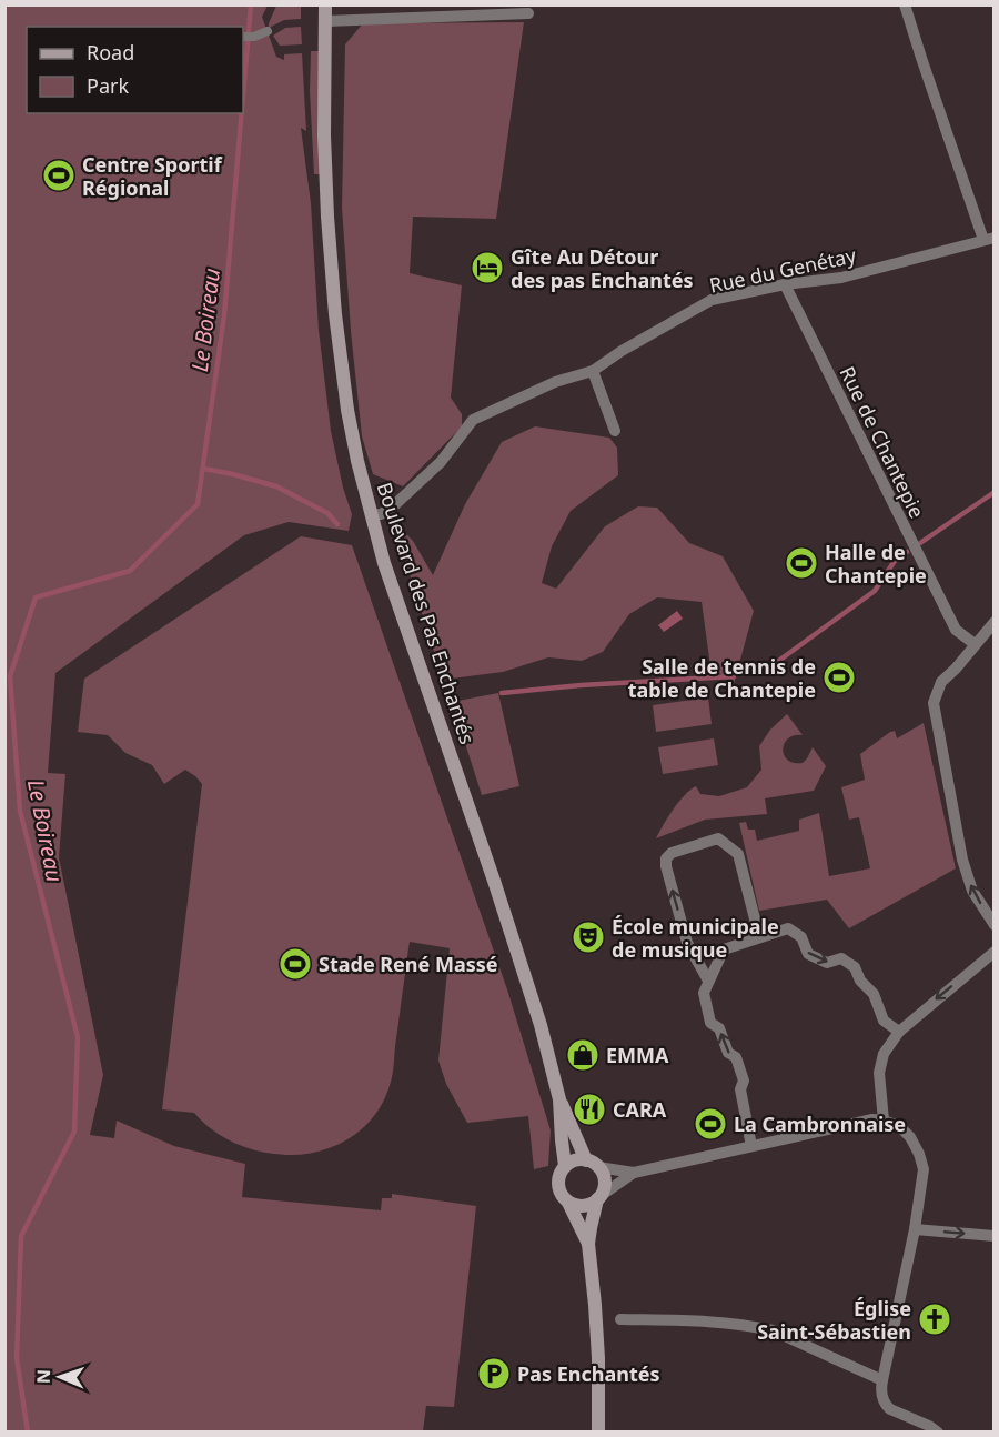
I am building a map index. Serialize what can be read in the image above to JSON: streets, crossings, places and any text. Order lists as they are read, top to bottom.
{
  "streets": {
    "main road": ["Boulevard des Pas Enchantés"],
    "street": ["Rue du Genétay", "Rue de Chantepie"]
  },
  "crossings": [
    ["Rue du Genétay", "Rue de Chantepie"],
    ["Rue du Genétay", "Boulevard des Pas Enchantés"]
  ],
  "water": ["Le Boireau"],
  "places": {
    "sports": [
      "Centre Sportif Régional",
      "Halle de Chantepie",
      "Salle de tennis de table de Chantepie",
      "Stade René Massé",
      "La Cambronnaise"
    ],
    "hotel": ["Gîte Au Détour des pas Enchantés"],
    "theatre": ["École municipale de musique"],
    "shop": ["EMMA"],
    "restaurant": ["CARA"],
    "church": ["Église Saint-Sébastien"],
    "parking": ["Pas Enchantés"]
  },
  "legend": ["Road", "Park"],
  "north": "left"
}
